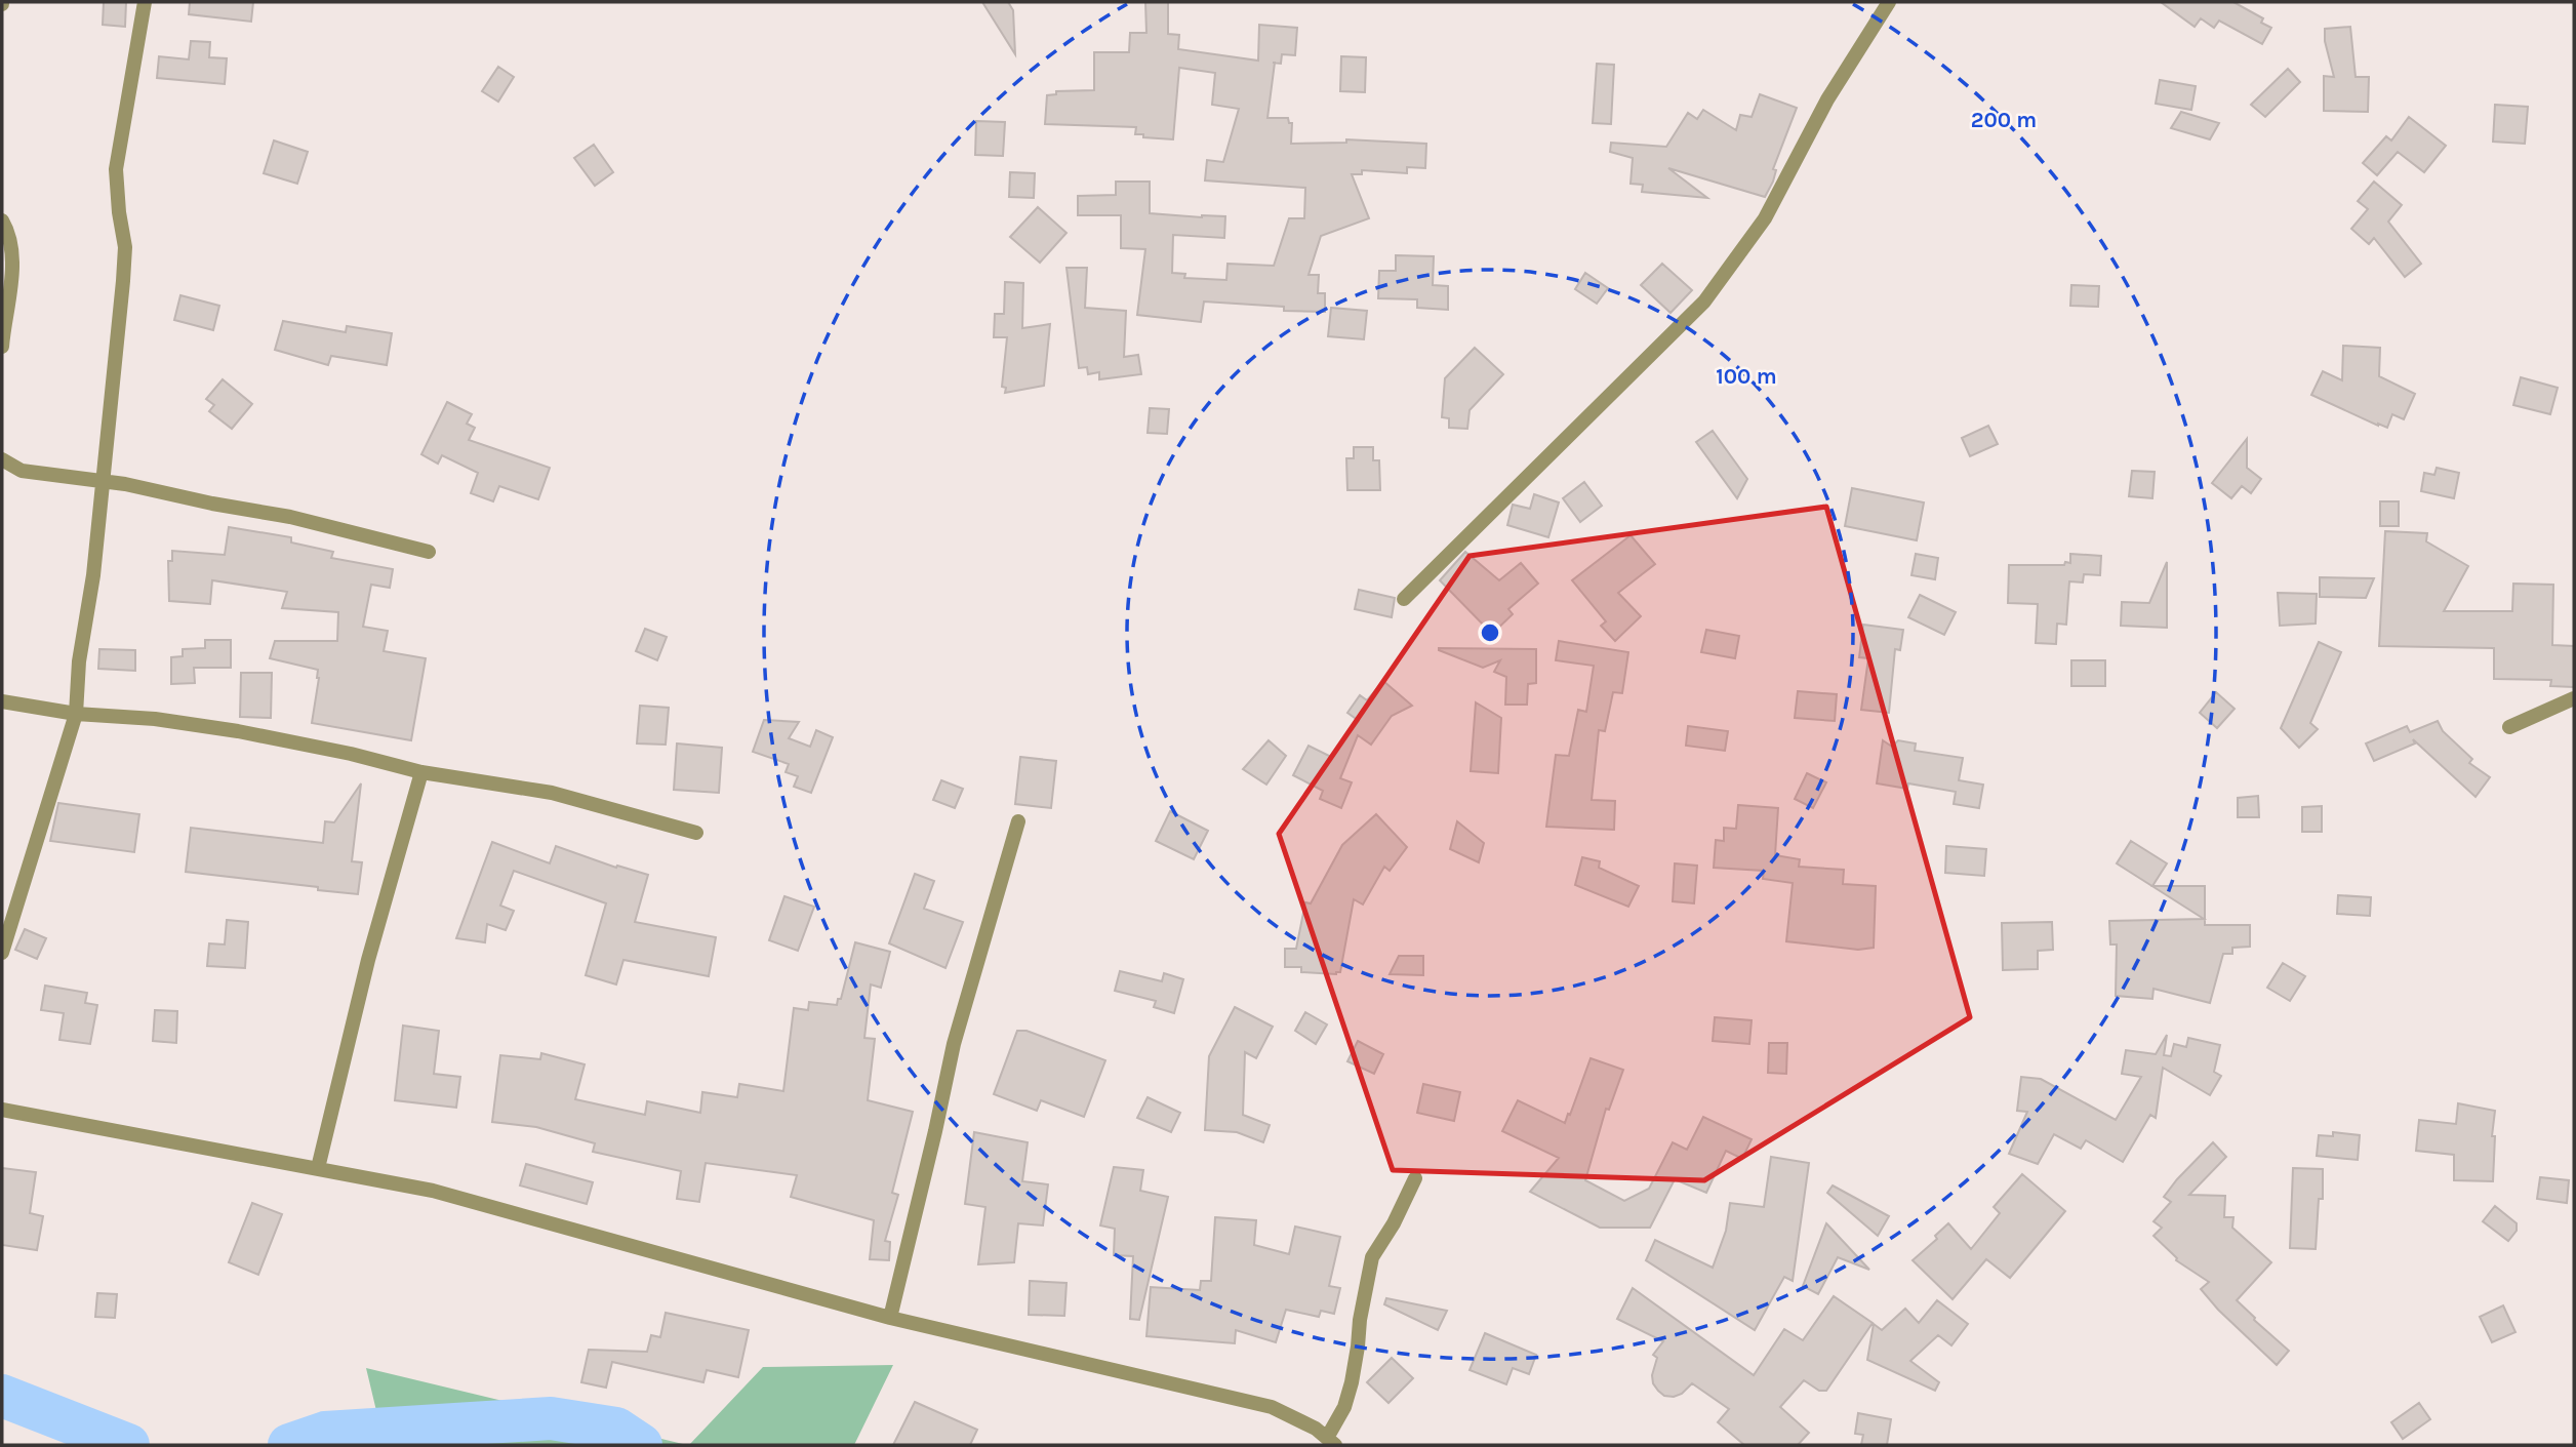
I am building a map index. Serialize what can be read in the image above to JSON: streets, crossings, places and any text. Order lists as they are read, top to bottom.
{
  "rings": ["200 m", "100 m"]
}
